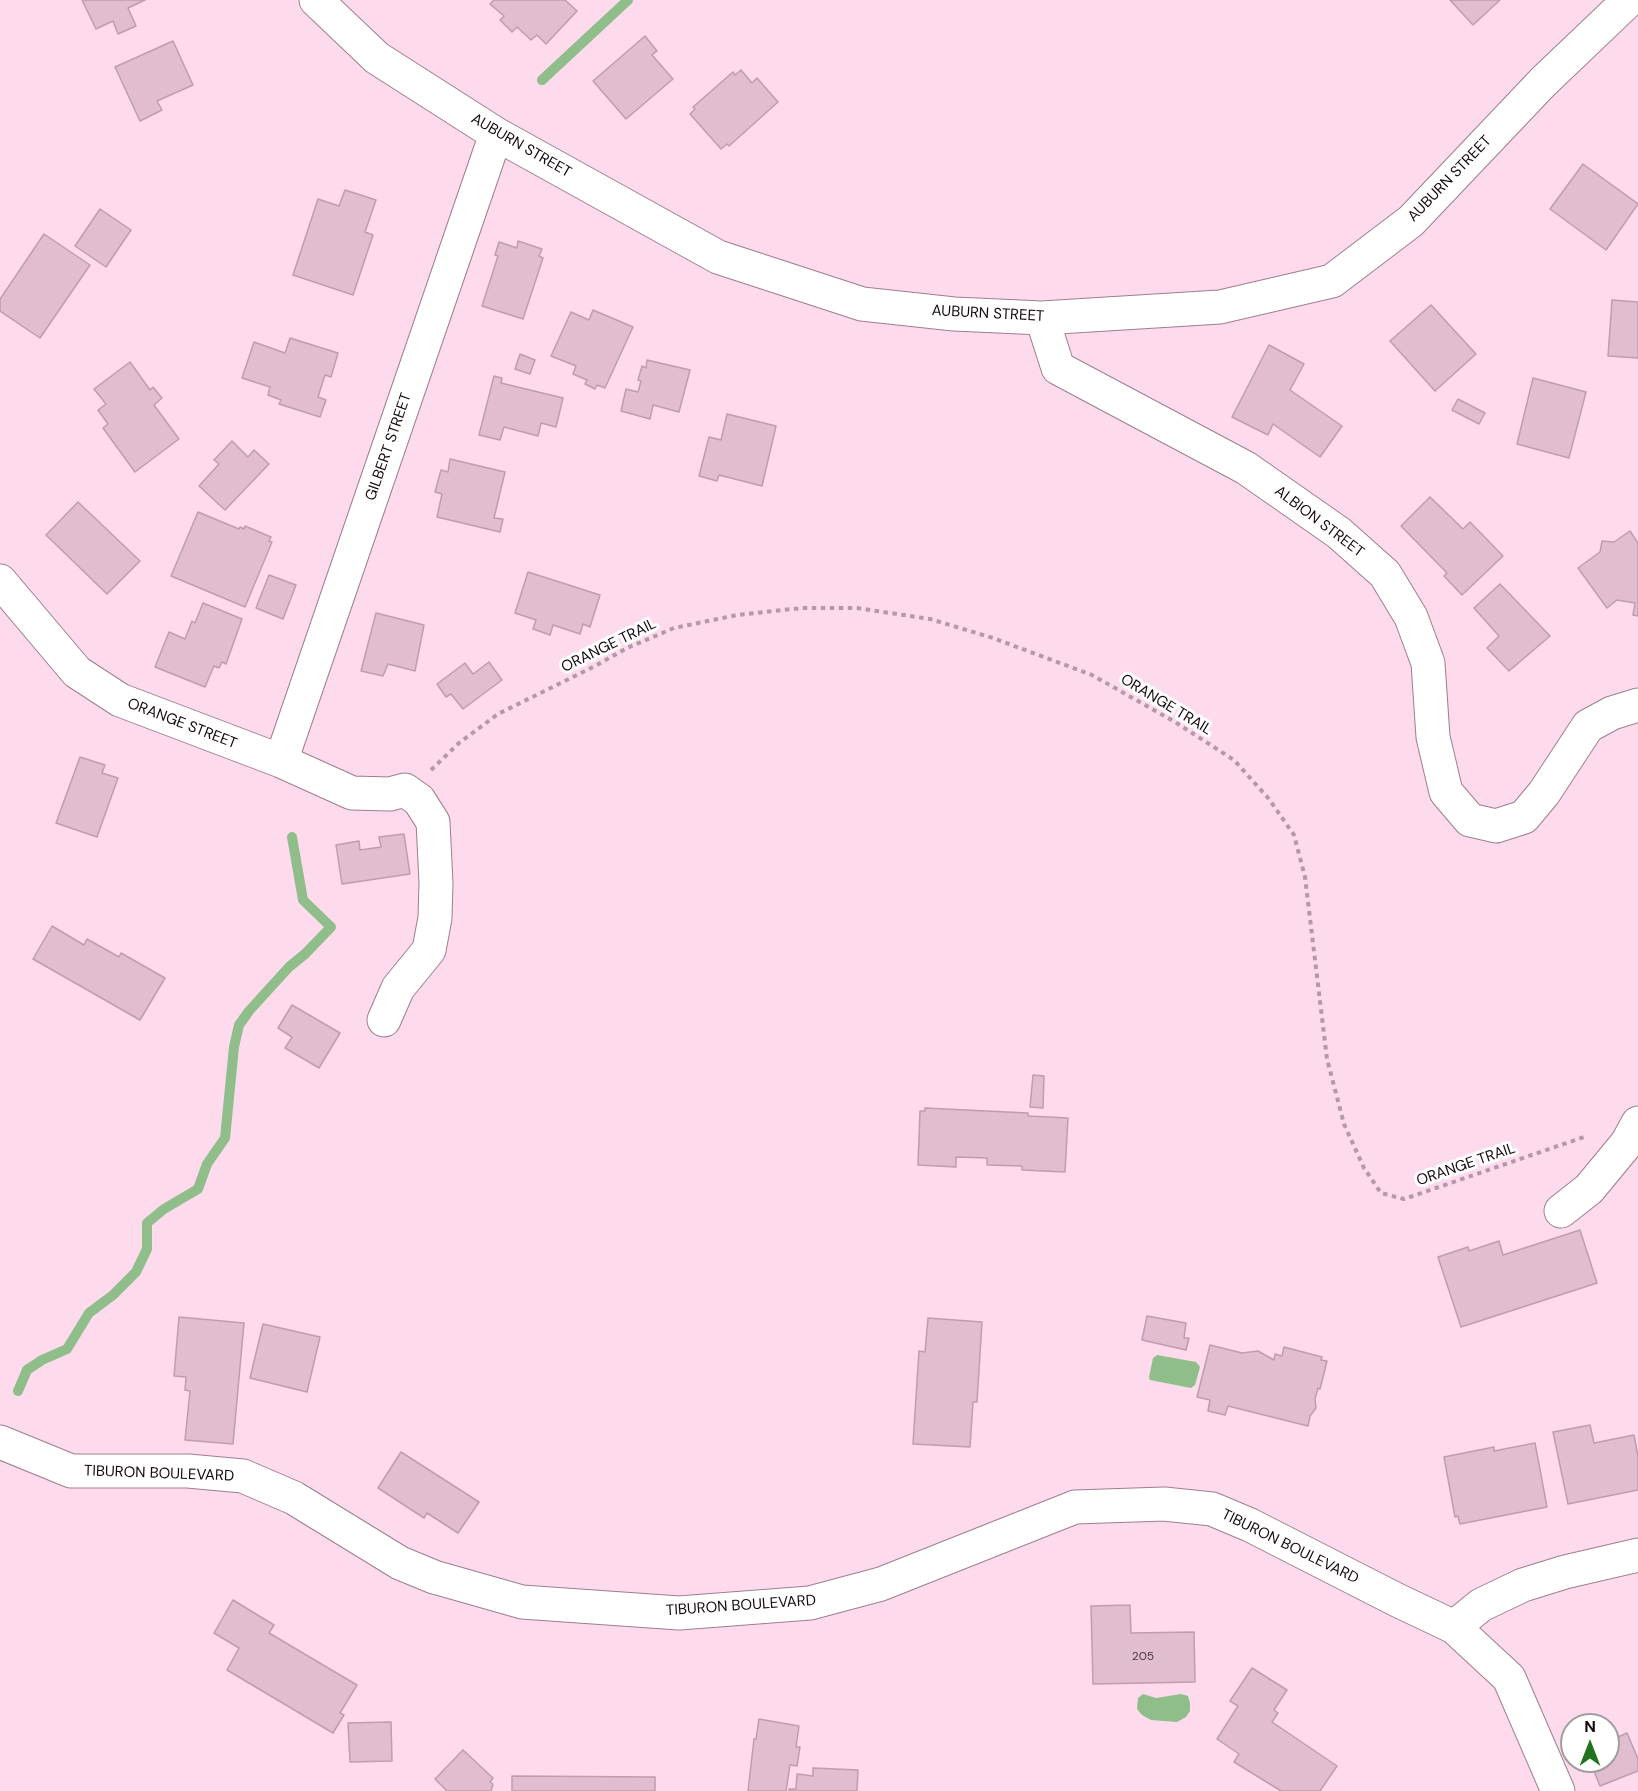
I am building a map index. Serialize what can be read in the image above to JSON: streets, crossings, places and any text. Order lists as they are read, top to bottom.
{
  "streets": {
    "street": [
      "AUBURN STREET",
      "GILBERT STREET",
      "ALBION STREET",
      "ORANGE STREET",
      "TIBURON BOULEVARD"
    ],
    "path": ["ORANGE TRAIL"]
  },
  "crossings": [
    ["AUBURN STREET", "GILBERT STREET"],
    ["AUBURN STREET", "ALBION STREET"],
    ["GILBERT STREET", "ORANGE STREET"],
    ["ORANGE TRAIL", "ORANGE STREET"]
  ],
  "house_numbers": ["205"],
  "north": "top"
}
